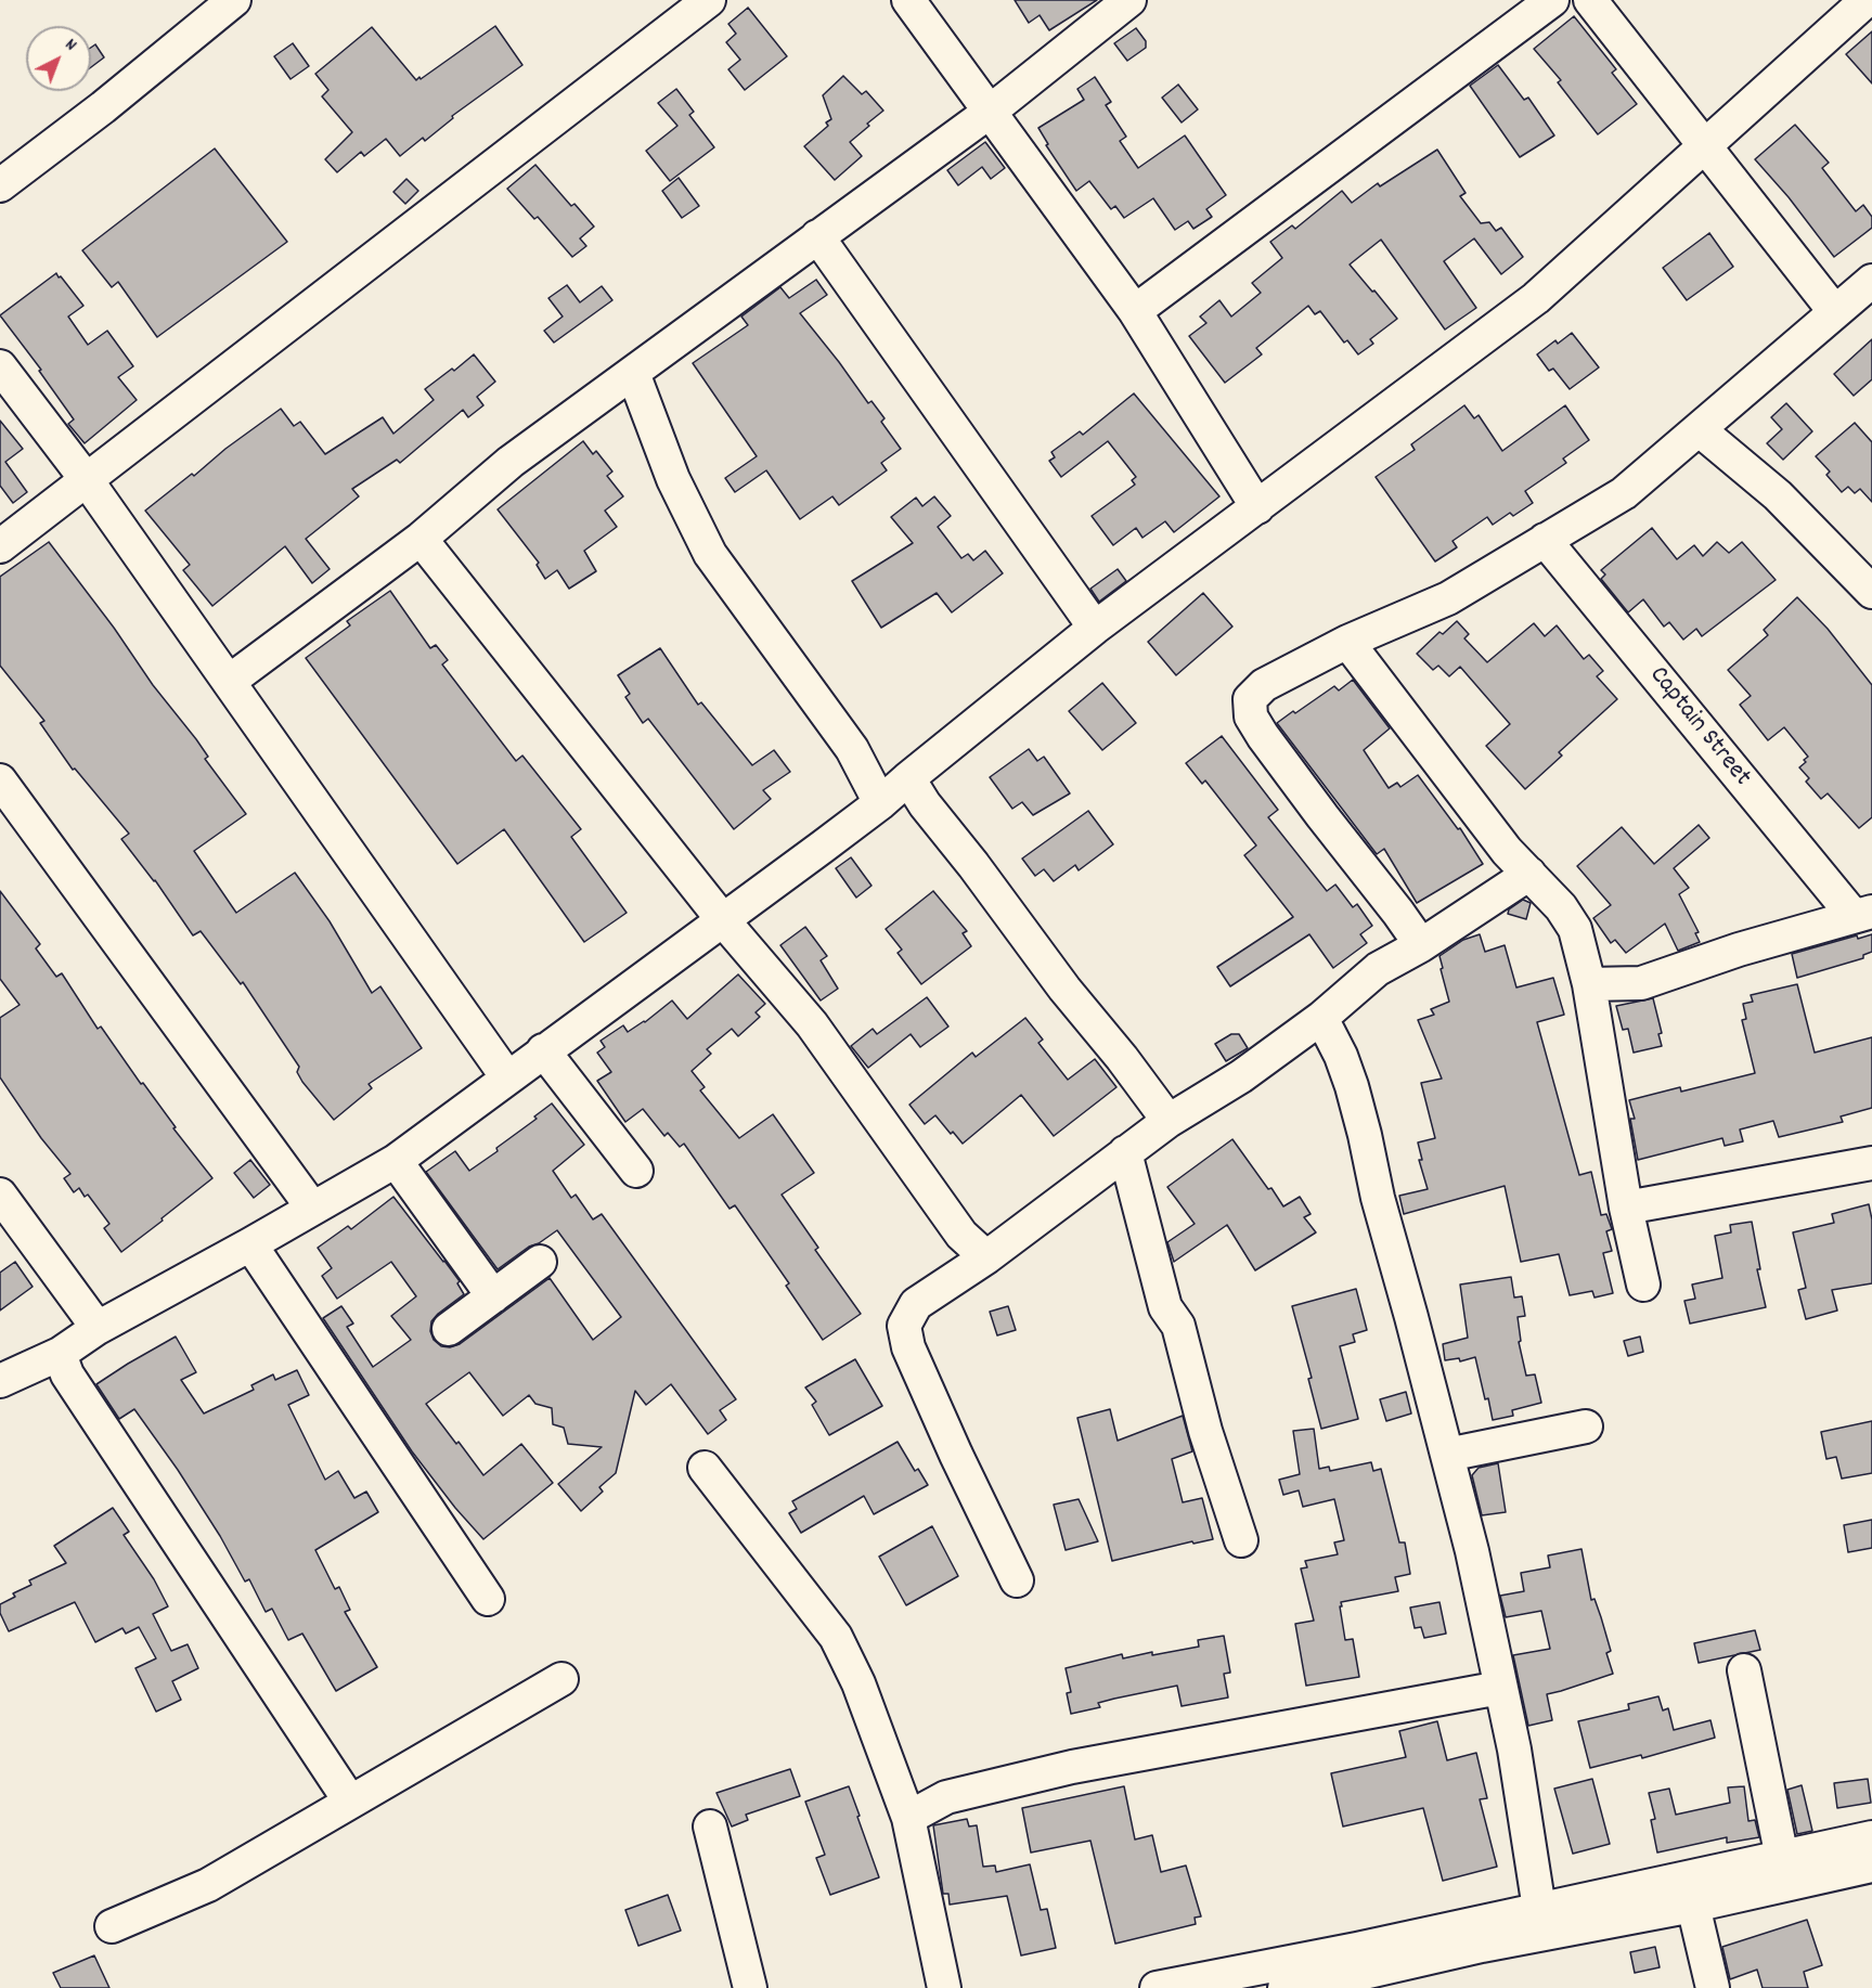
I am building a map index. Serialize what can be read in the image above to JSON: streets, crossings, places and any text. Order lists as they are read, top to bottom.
{
  "streets": {
    "street": ["Captain Street"]
  },
  "north": "top right"
}
